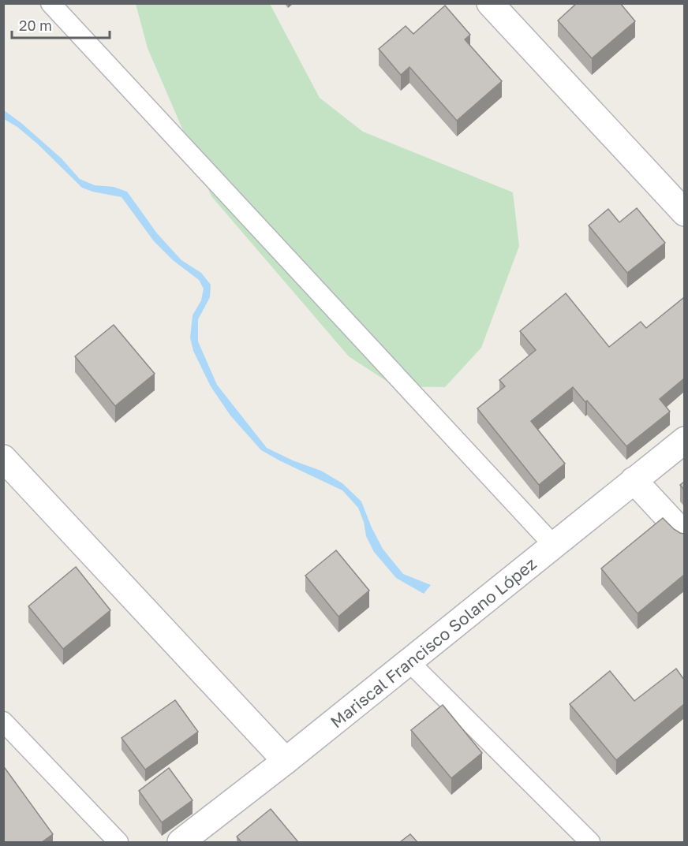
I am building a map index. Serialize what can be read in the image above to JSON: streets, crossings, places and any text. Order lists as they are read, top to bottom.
{
  "streets": {
    "street": ["Mariscal Francisco Solano López"]
  },
  "scale_bar": "20 m"
}
